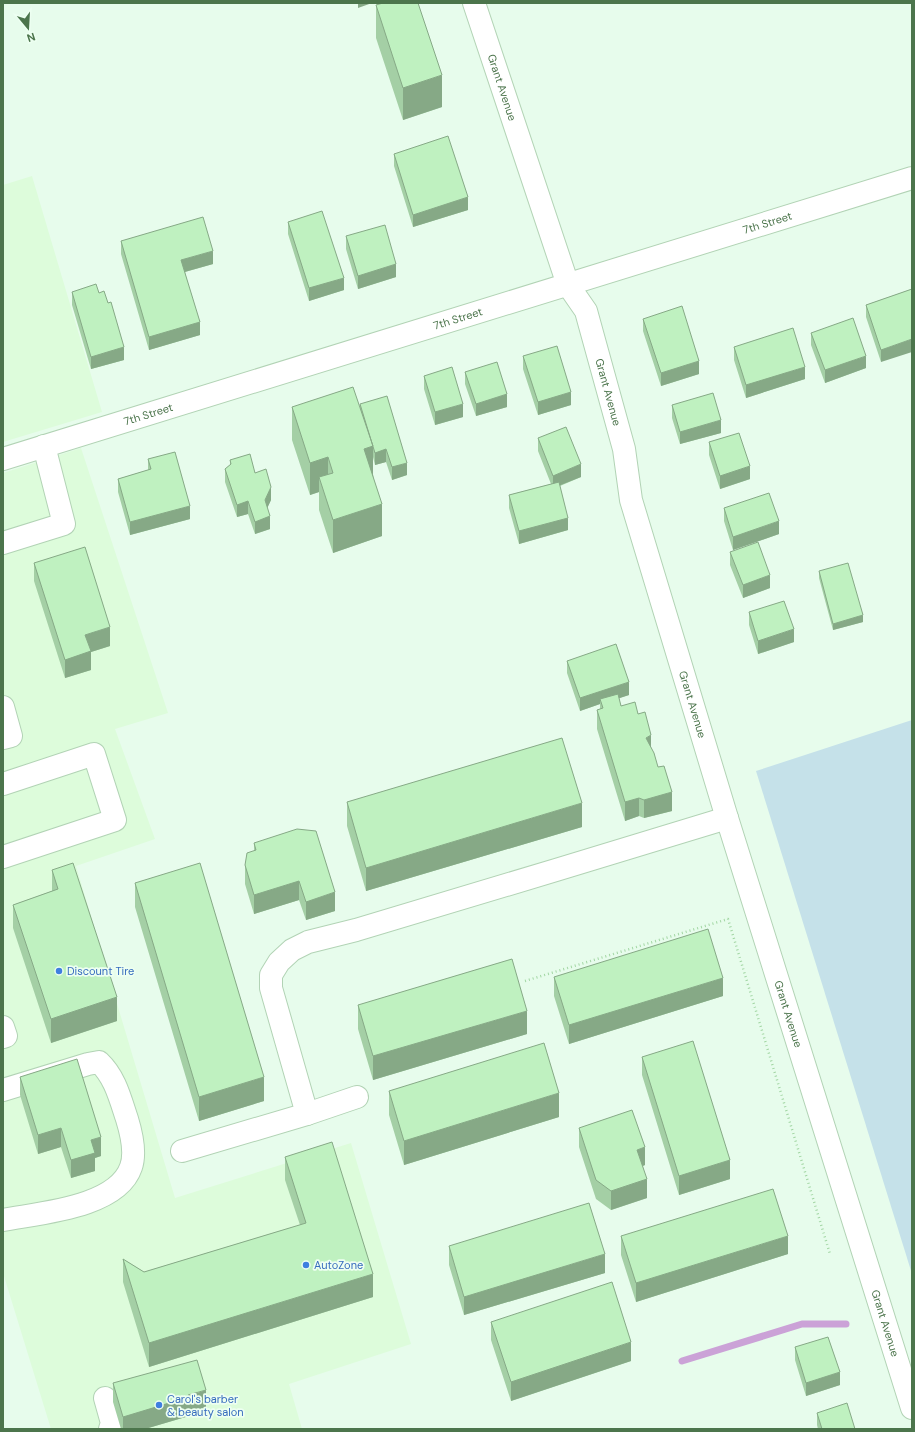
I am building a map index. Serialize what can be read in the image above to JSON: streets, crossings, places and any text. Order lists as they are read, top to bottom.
{
  "streets": {
    "street": ["Grant Avenue", "7th Street"]
  },
  "crossings": [
    ["Grant Avenue", "7th Street"]
  ],
  "places": ["Discount Tire", "AutoZone", "Carol's barber & beauty salon"],
  "north": "bottom"
}
